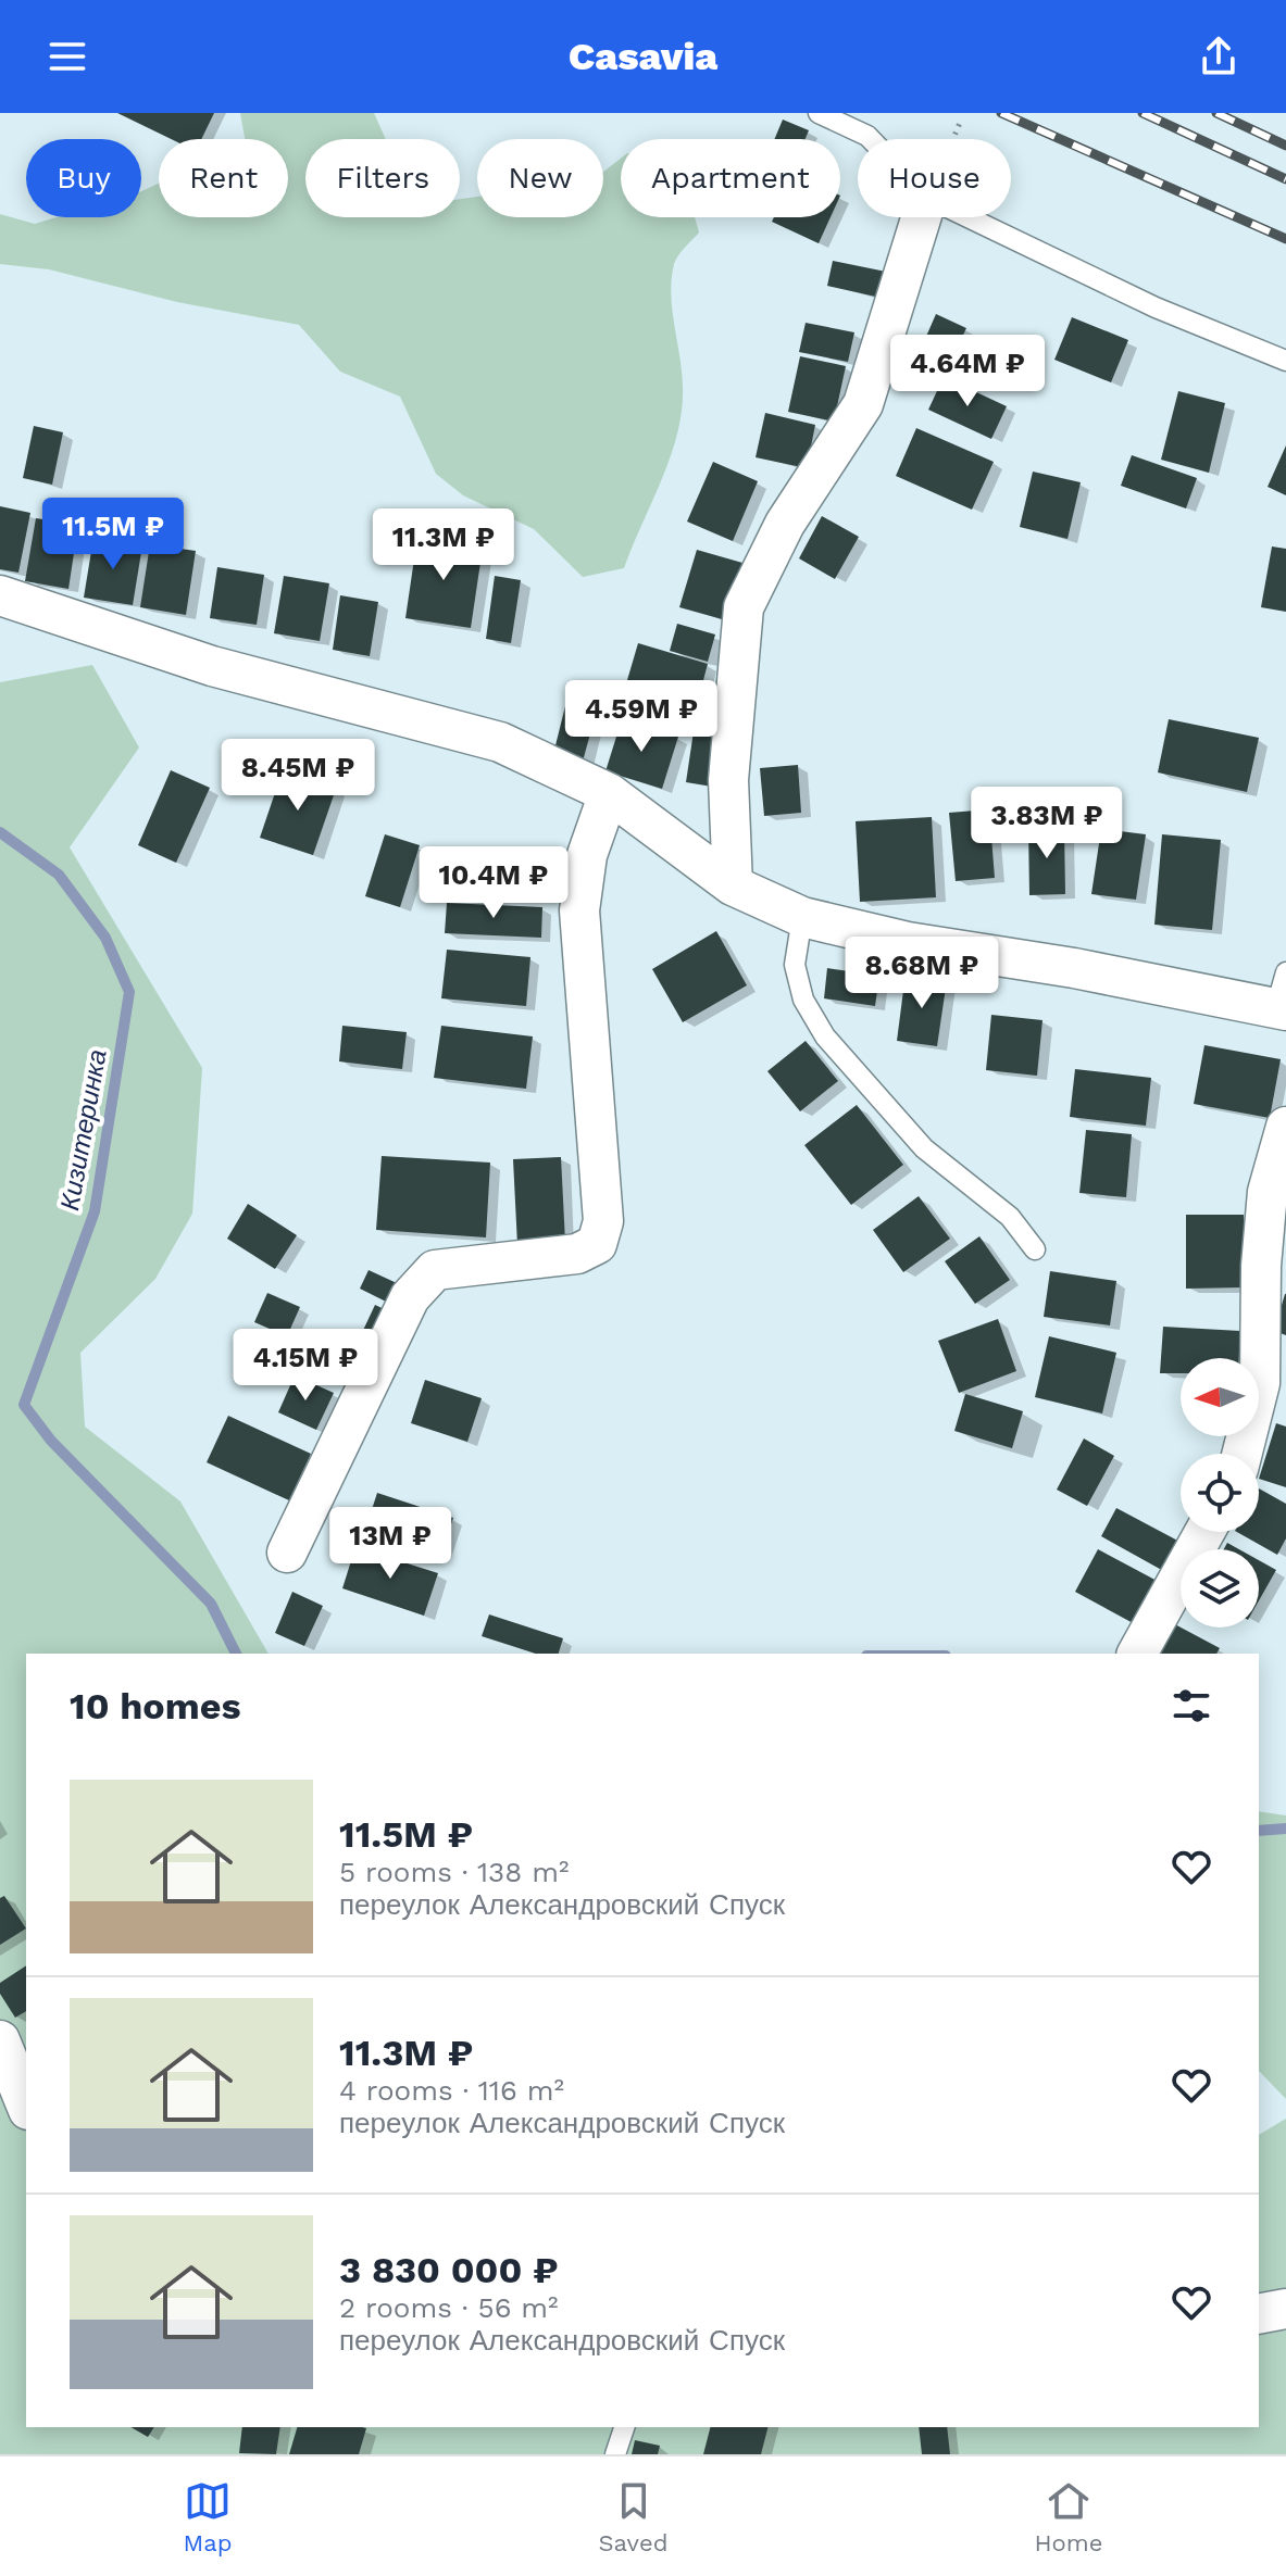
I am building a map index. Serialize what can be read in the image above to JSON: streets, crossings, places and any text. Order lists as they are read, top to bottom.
{
  "water": ["Кизитеринка"],
  "north": "left",
  "page": {
    "header": "Casavia",
    "chip": [
      "Buy",
      "Rent",
      "Filters",
      "New",
      "Apartment",
      "House"
    ],
    "price": [
      "4.64M ₽",
      "11.5M ₽",
      "11.3M ₽",
      "4.59M ₽",
      "8.45M ₽",
      "3.83M ₽",
      "10.4M ₽",
      "8.68M ₽",
      "4.15M ₽",
      "13M ₽"
    ],
    "heading": "10 homes",
    "list": [
      {
        "name": "11.5M ₽",
        "note": "5 rooms · 138 m² · переулок Александровский Спуск"
      },
      {
        "name": "11.3M ₽",
        "note": "4 rooms · 116 m² · переулок Александровский Спуск"
      },
      {
        "name": "3 830 000 ₽",
        "note": "2 rooms · 56 m² · переулок Александровский Спуск"
      }
    ],
    "tabs": ["Map", "Saved", "Home"]
  }
}
